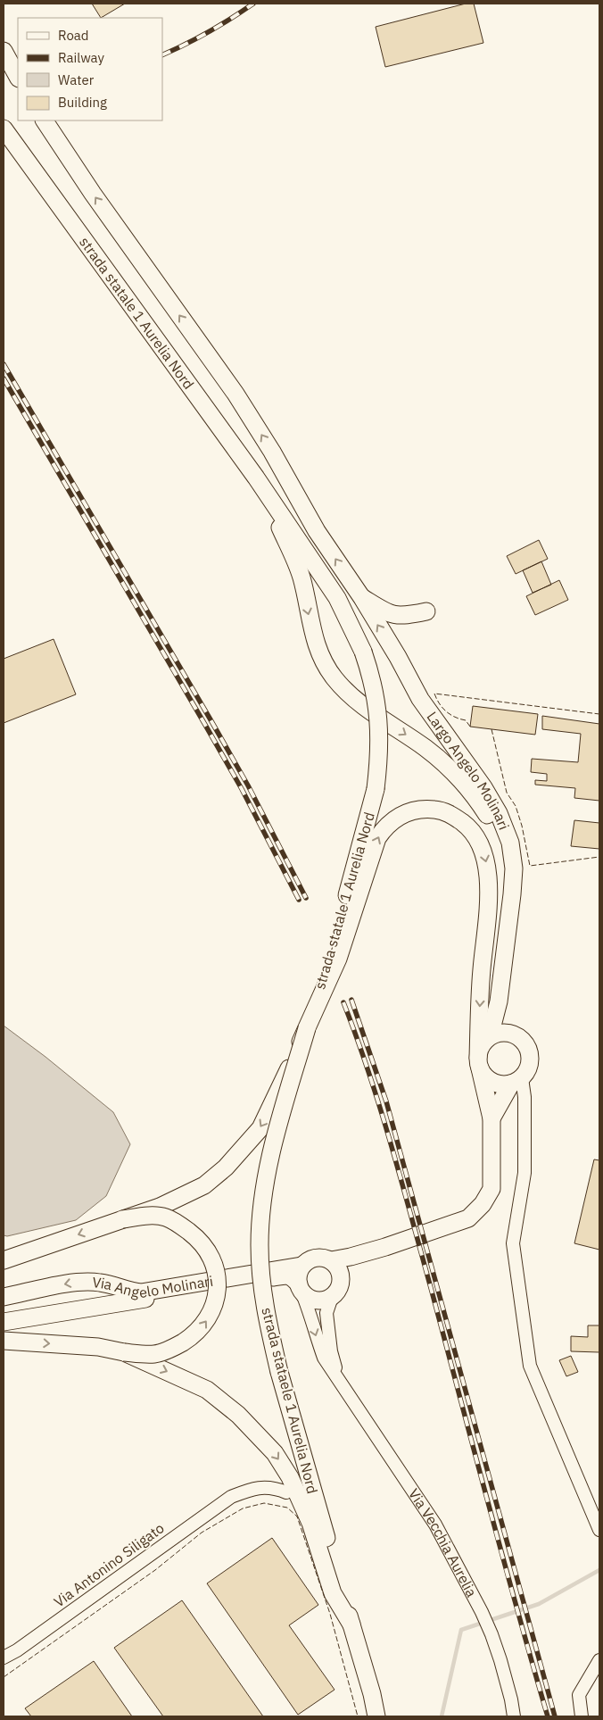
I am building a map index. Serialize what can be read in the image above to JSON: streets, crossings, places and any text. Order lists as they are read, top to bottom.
{
  "streets": {
    "main road": [
      "strada statale 1 Aurelia Nord",
      "Largo Angelo Molinari",
      "Via Angelo Molinari",
      "strada stataele 1 Aurelia Nord"
    ],
    "street": ["Via Vecchia Aurelia", "Via Antonino Siligato"]
  },
  "crossings": [
    ["Via Angelo Molinari", "Via Vecchia Aurelia"]
  ],
  "legend": [
    "Road",
    "Railway",
    "Water",
    "Building"
  ]
}
